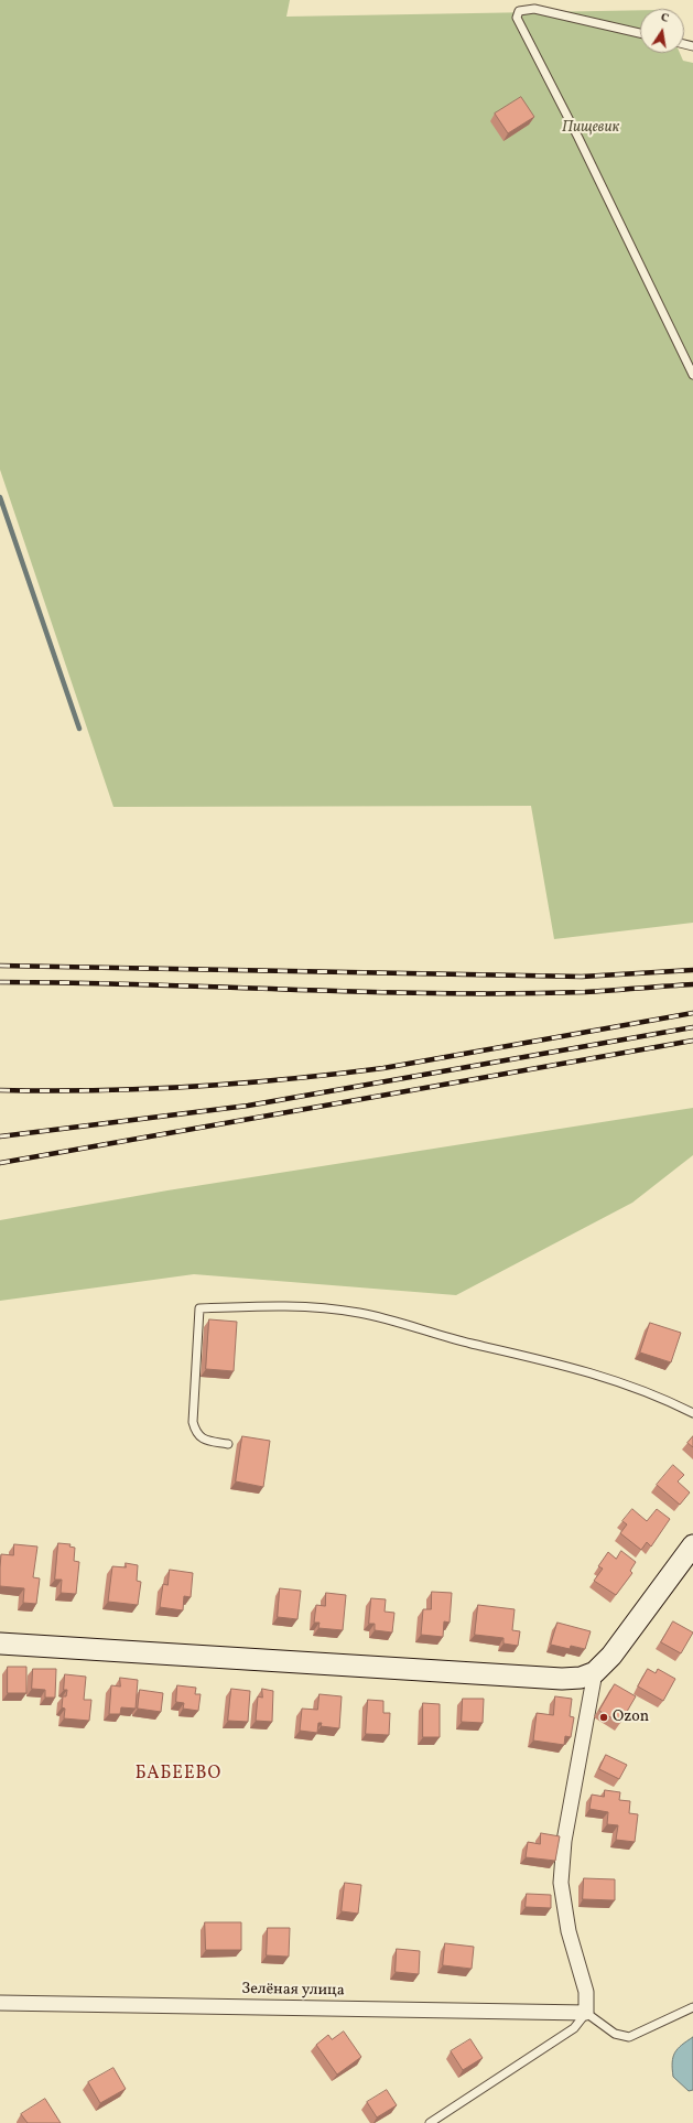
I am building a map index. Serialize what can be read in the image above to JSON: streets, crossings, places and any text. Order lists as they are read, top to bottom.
{
  "streets": {
    "street": ["Зелёная улица"]
  },
  "districts": ["БАБЕЕВО"],
  "parks": ["Пищевик"],
  "places": ["Ozon"],
  "north": "top"
}
